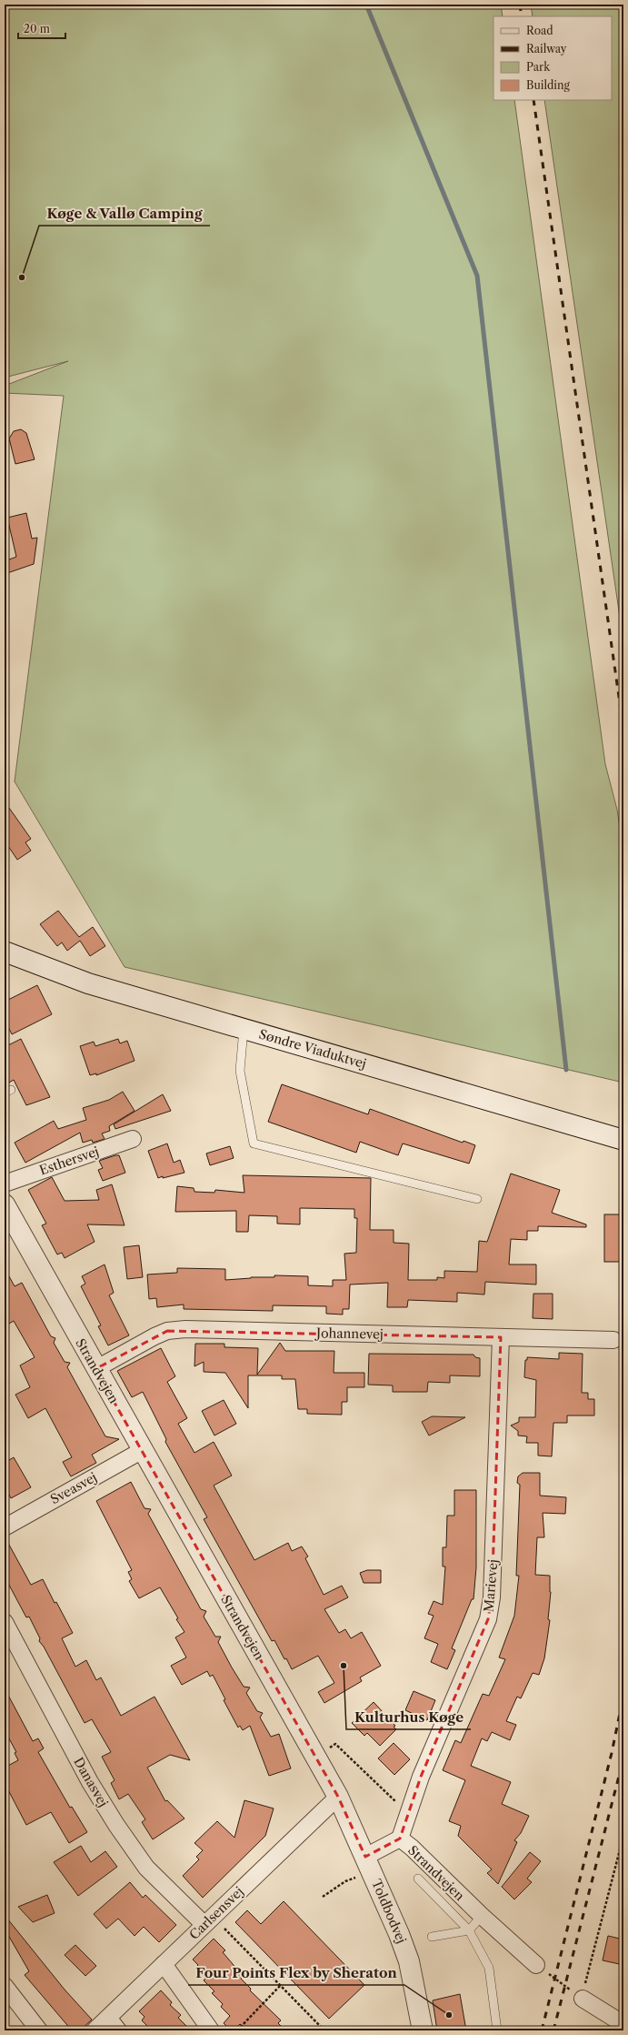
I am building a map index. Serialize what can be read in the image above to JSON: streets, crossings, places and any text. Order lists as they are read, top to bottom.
{
  "streets": {
    "street": [
      "Søndre Viaduktvej",
      "Esthersvej",
      "Johannevej",
      "Strandvejen",
      "Sveasvej",
      "Marievej",
      "Danasvej",
      "Toldbodvej",
      "Carlsensvej"
    ]
  },
  "crossings": [
    ["Johannevej", "Strandvejen"],
    ["Johannevej", "Marievej"],
    ["Strandvejen", "Sveasvej"],
    ["Strandvejen", "Marievej"],
    ["Strandvejen", "Toldbodvej"],
    ["Strandvejen", "Carlsensvej"],
    ["Danasvej", "Carlsensvej"]
  ],
  "places": ["Køge & Vallø Camping", "Kulturhus Køge", "Four Points Flex by Sheraton"],
  "legend": [
    "Road",
    "Railway",
    "Park",
    "Building"
  ],
  "scale_bar": "20 m"
}
